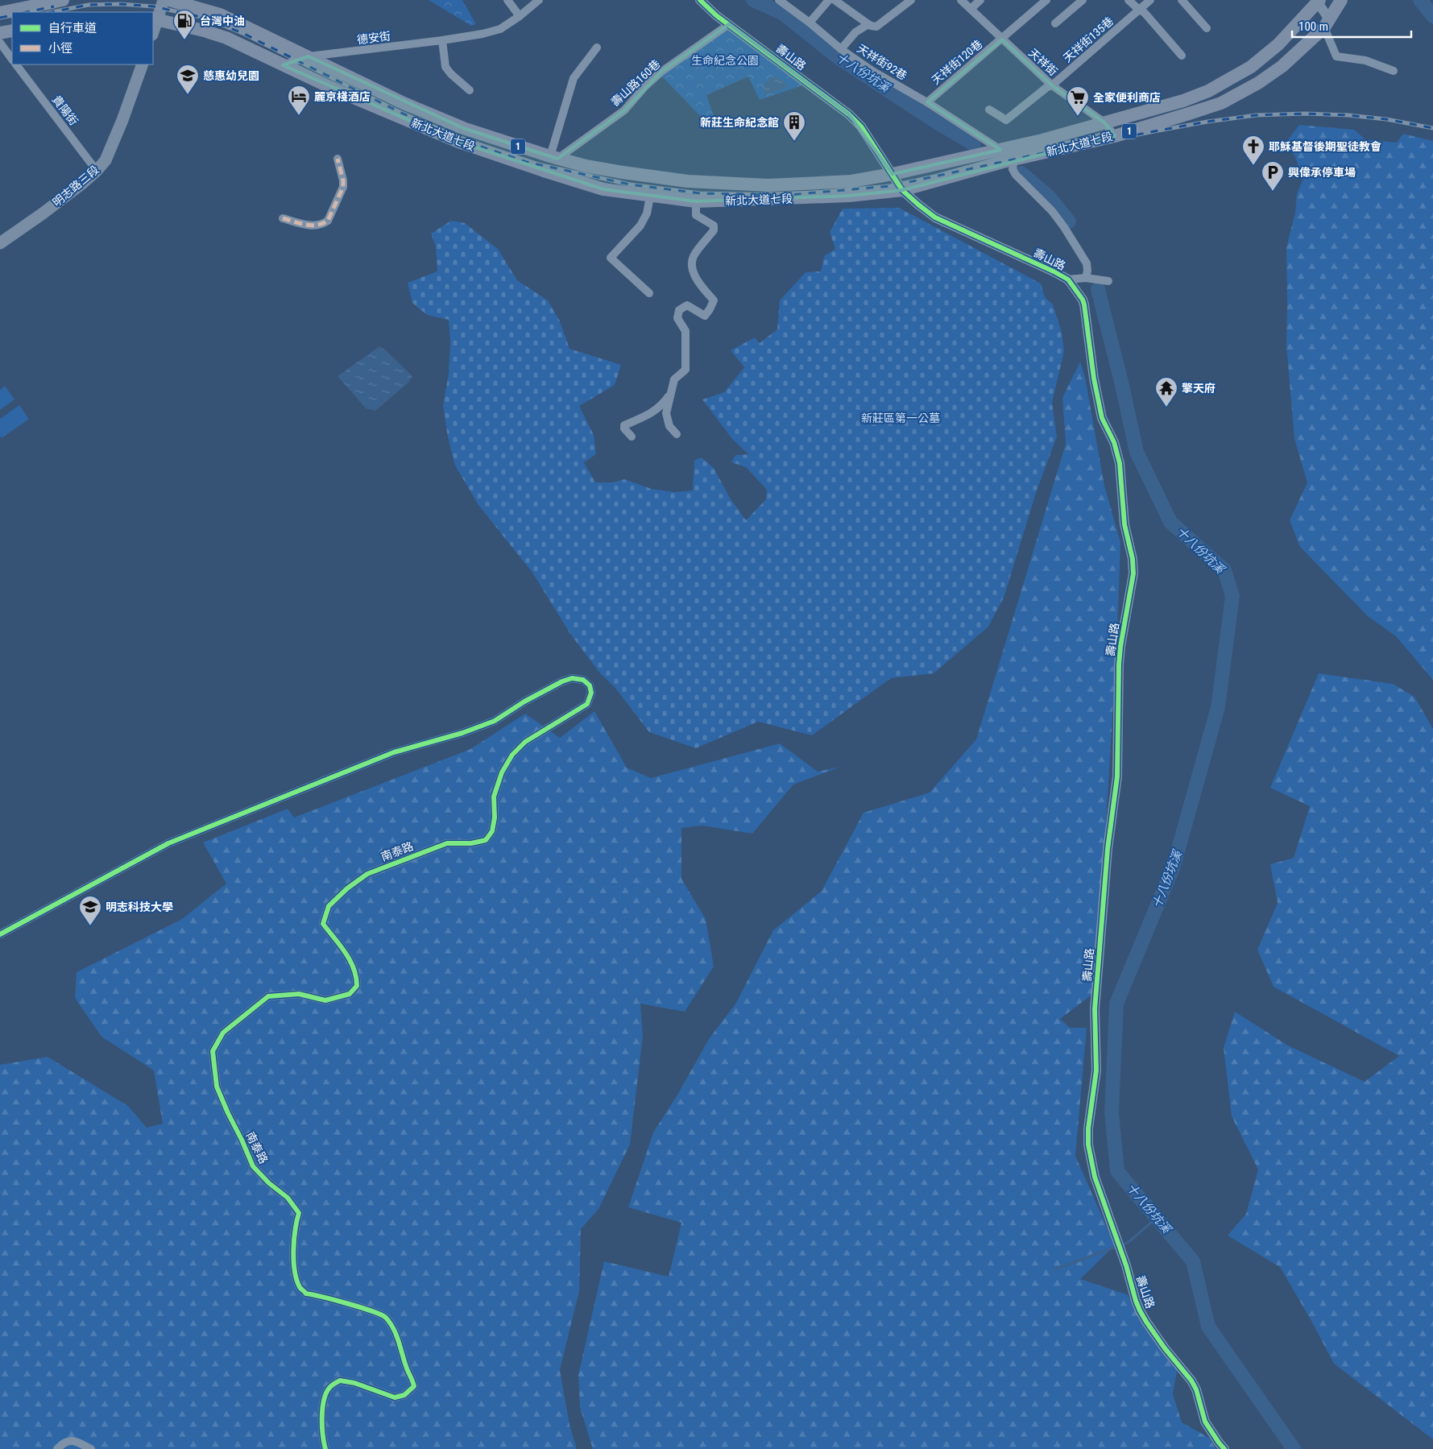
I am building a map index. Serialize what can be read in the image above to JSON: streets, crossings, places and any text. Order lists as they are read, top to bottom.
{
  "streets": {
    "main road": ["1", "新北大道七段", "明志路三段"],
    "street": [
      "德安街",
      "天祥街135巷",
      "壽山路",
      "天祥街92巷",
      "天祥街120巷",
      "天祥街",
      "壽山路160巷",
      "貴陽街",
      "南泰路"
    ]
  },
  "crossings": [
    ["德安街", "新北大道七段"],
    ["天祥街135巷", "天祥街"],
    ["壽山路", "壽山路160巷"],
    ["壽山路", "新北大道七段"],
    ["天祥街92巷", "天祥街120巷"],
    ["天祥街92巷", "新北大道七段"],
    ["天祥街120巷", "天祥街"],
    ["天祥街", "新北大道七段"],
    ["壽山路160巷", "新北大道七段"],
    ["貴陽街", "明志路三段"]
  ],
  "water": ["十八份坑溪"],
  "parks": ["生命紀念公園", "新莊區第一公墓"],
  "places": {
    "fuel station": ["台灣中油"],
    "school or university": ["慈惠幼兒園", "明志科技大學"],
    "hotel": ["麗京棧酒店"],
    "supermarket": ["全家便利商店"],
    "building": ["新莊生命紀念館"],
    "church": ["耶穌基督後期聖徒教會"],
    "parking": ["興偉承停車場"],
    "temple": ["擎天府"]
  },
  "legend": ["自行車道", "小徑"],
  "scale_bar": "100 m"
}
